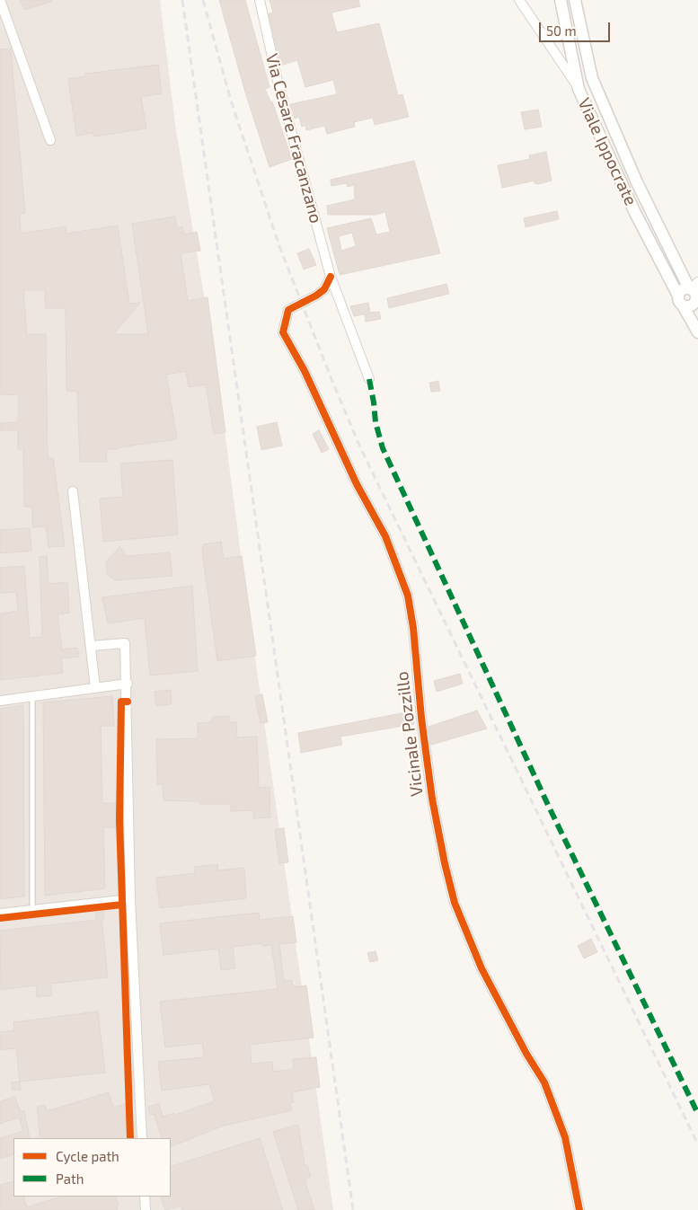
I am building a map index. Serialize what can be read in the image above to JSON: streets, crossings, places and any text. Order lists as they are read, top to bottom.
{
  "streets": {
    "street": ["Via Cesare Fracanzano", "Viale Ippocrate", "Vicinale Pozzillo"]
  },
  "crossings": [
    ["Via Cesare Fracanzano", "Vicinale Pozzillo"]
  ],
  "legend": ["Cycle path", "Path"],
  "scale_bar": "50 m"
}
